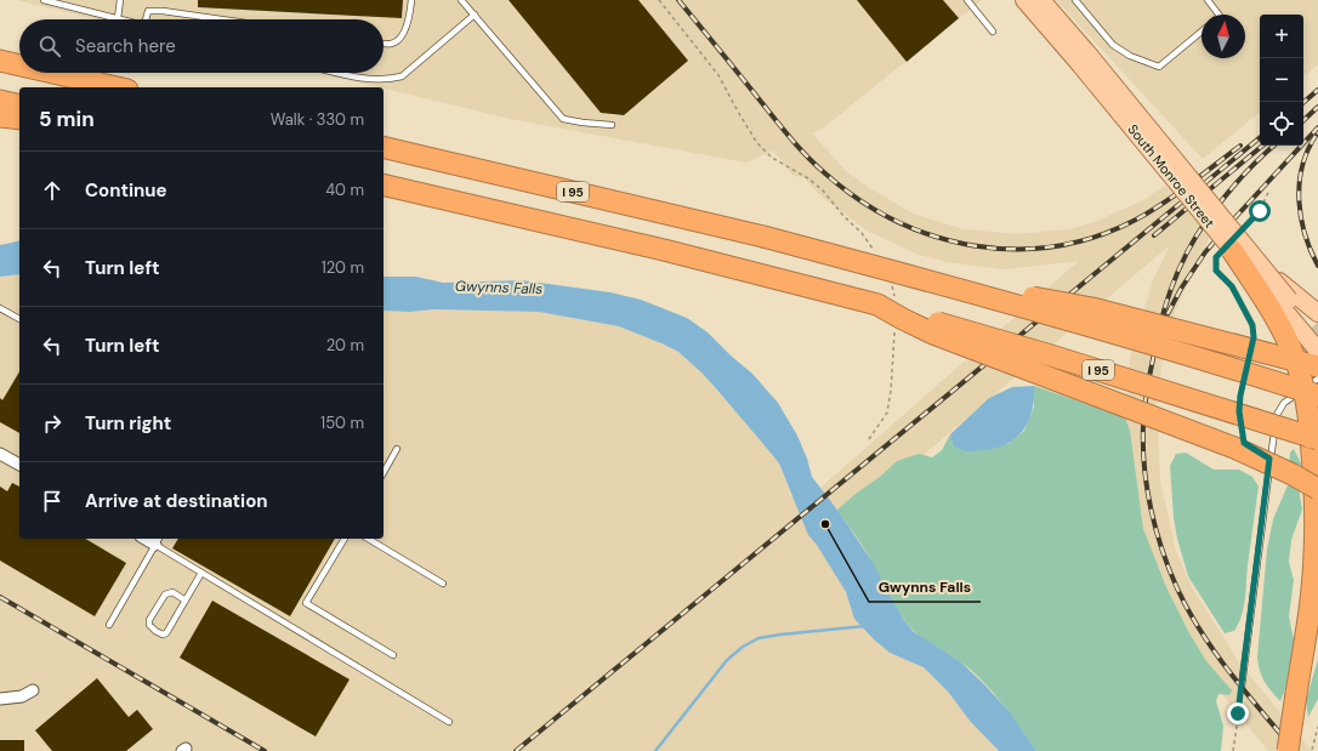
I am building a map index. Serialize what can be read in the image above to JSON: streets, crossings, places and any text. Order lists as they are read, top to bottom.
{
  "streets": {
    "highway": ["I 95"],
    "main road": ["South Monroe Street"]
  },
  "water": ["Gwynns Falls"],
  "places": ["Gwynns Falls"],
  "north": "top",
  "page": {
    "map_buttons": ["+", "−"],
    "search": "Search here",
    "heading": ["5 min", "Walk · 330 m"],
    "list": [
      ["Continue", "40 m"],
      ["Turn left", "120 m"],
      ["Turn left", "20 m"],
      ["Turn right", "150 m"],
      "Arrive at destination"
    ]
  }
}
